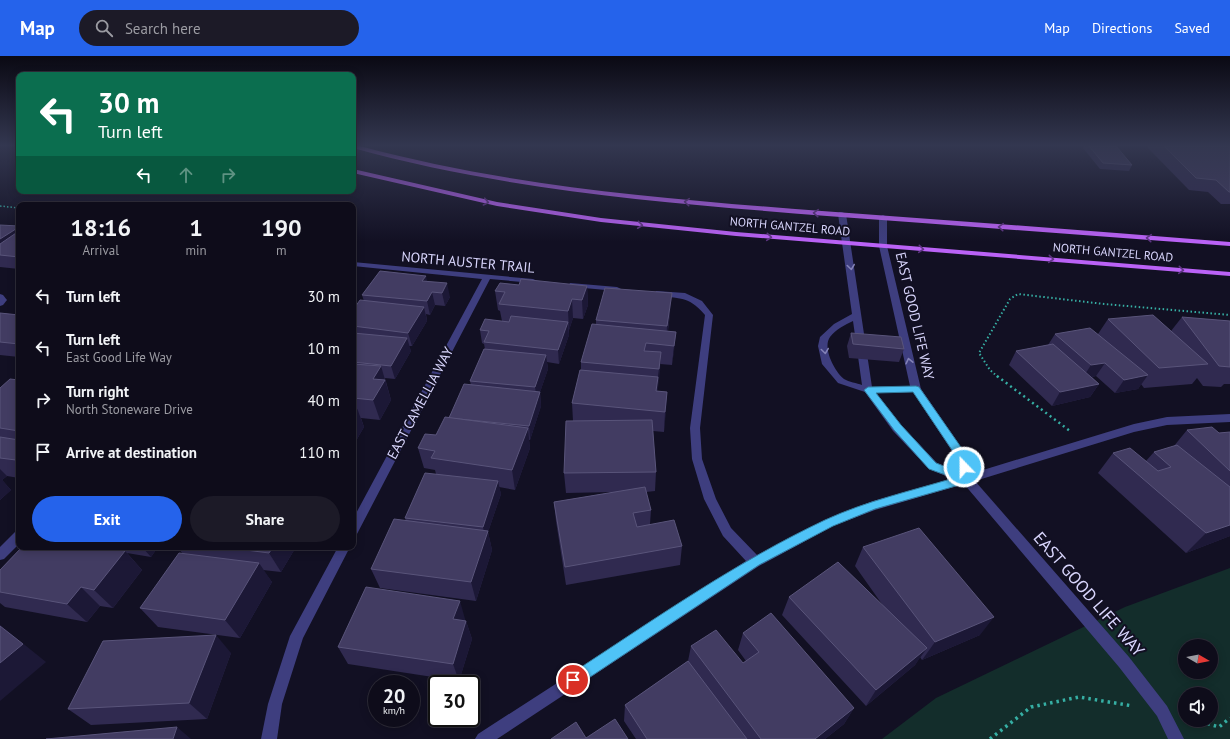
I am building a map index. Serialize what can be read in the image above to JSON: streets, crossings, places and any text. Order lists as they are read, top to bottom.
{
  "streets": {
    "main road": ["NORTH GANTZEL ROAD"],
    "street": ["NORTH AUSTER TRAIL", "EAST GOOD LIFE WAY", "EAST CAMELLIA WAY"]
  },
  "crossings": [
    ["NORTH GANTZEL ROAD", "EAST GOOD LIFE WAY"],
    ["NORTH AUSTER TRAIL", "EAST CAMELLIA WAY"]
  ],
  "north": "right",
  "page": {
    "header": "Map",
    "search": "Search here",
    "nav": ["Map", "Directions", "Saved"],
    "turn": ["30 m", "Turn left"],
    "eta": [
      "18:16",
      "Arrival",
      "1",
      "min",
      "190",
      "m"
    ],
    "list": [
      {
        "name": "Turn left",
        "value": "30 m"
      },
      {
        "name": "Turn left",
        "note": "East Good Life Way",
        "value": "10 m"
      },
      {
        "name": "Turn right",
        "note": "North Stoneware Drive",
        "value": "40 m"
      },
      {
        "name": "Arrive at destination",
        "value": "110 m"
      }
    ],
    "buttons": ["Exit", "Share"],
    "speed": "20 km/h",
    "limit": "30"
  }
}
